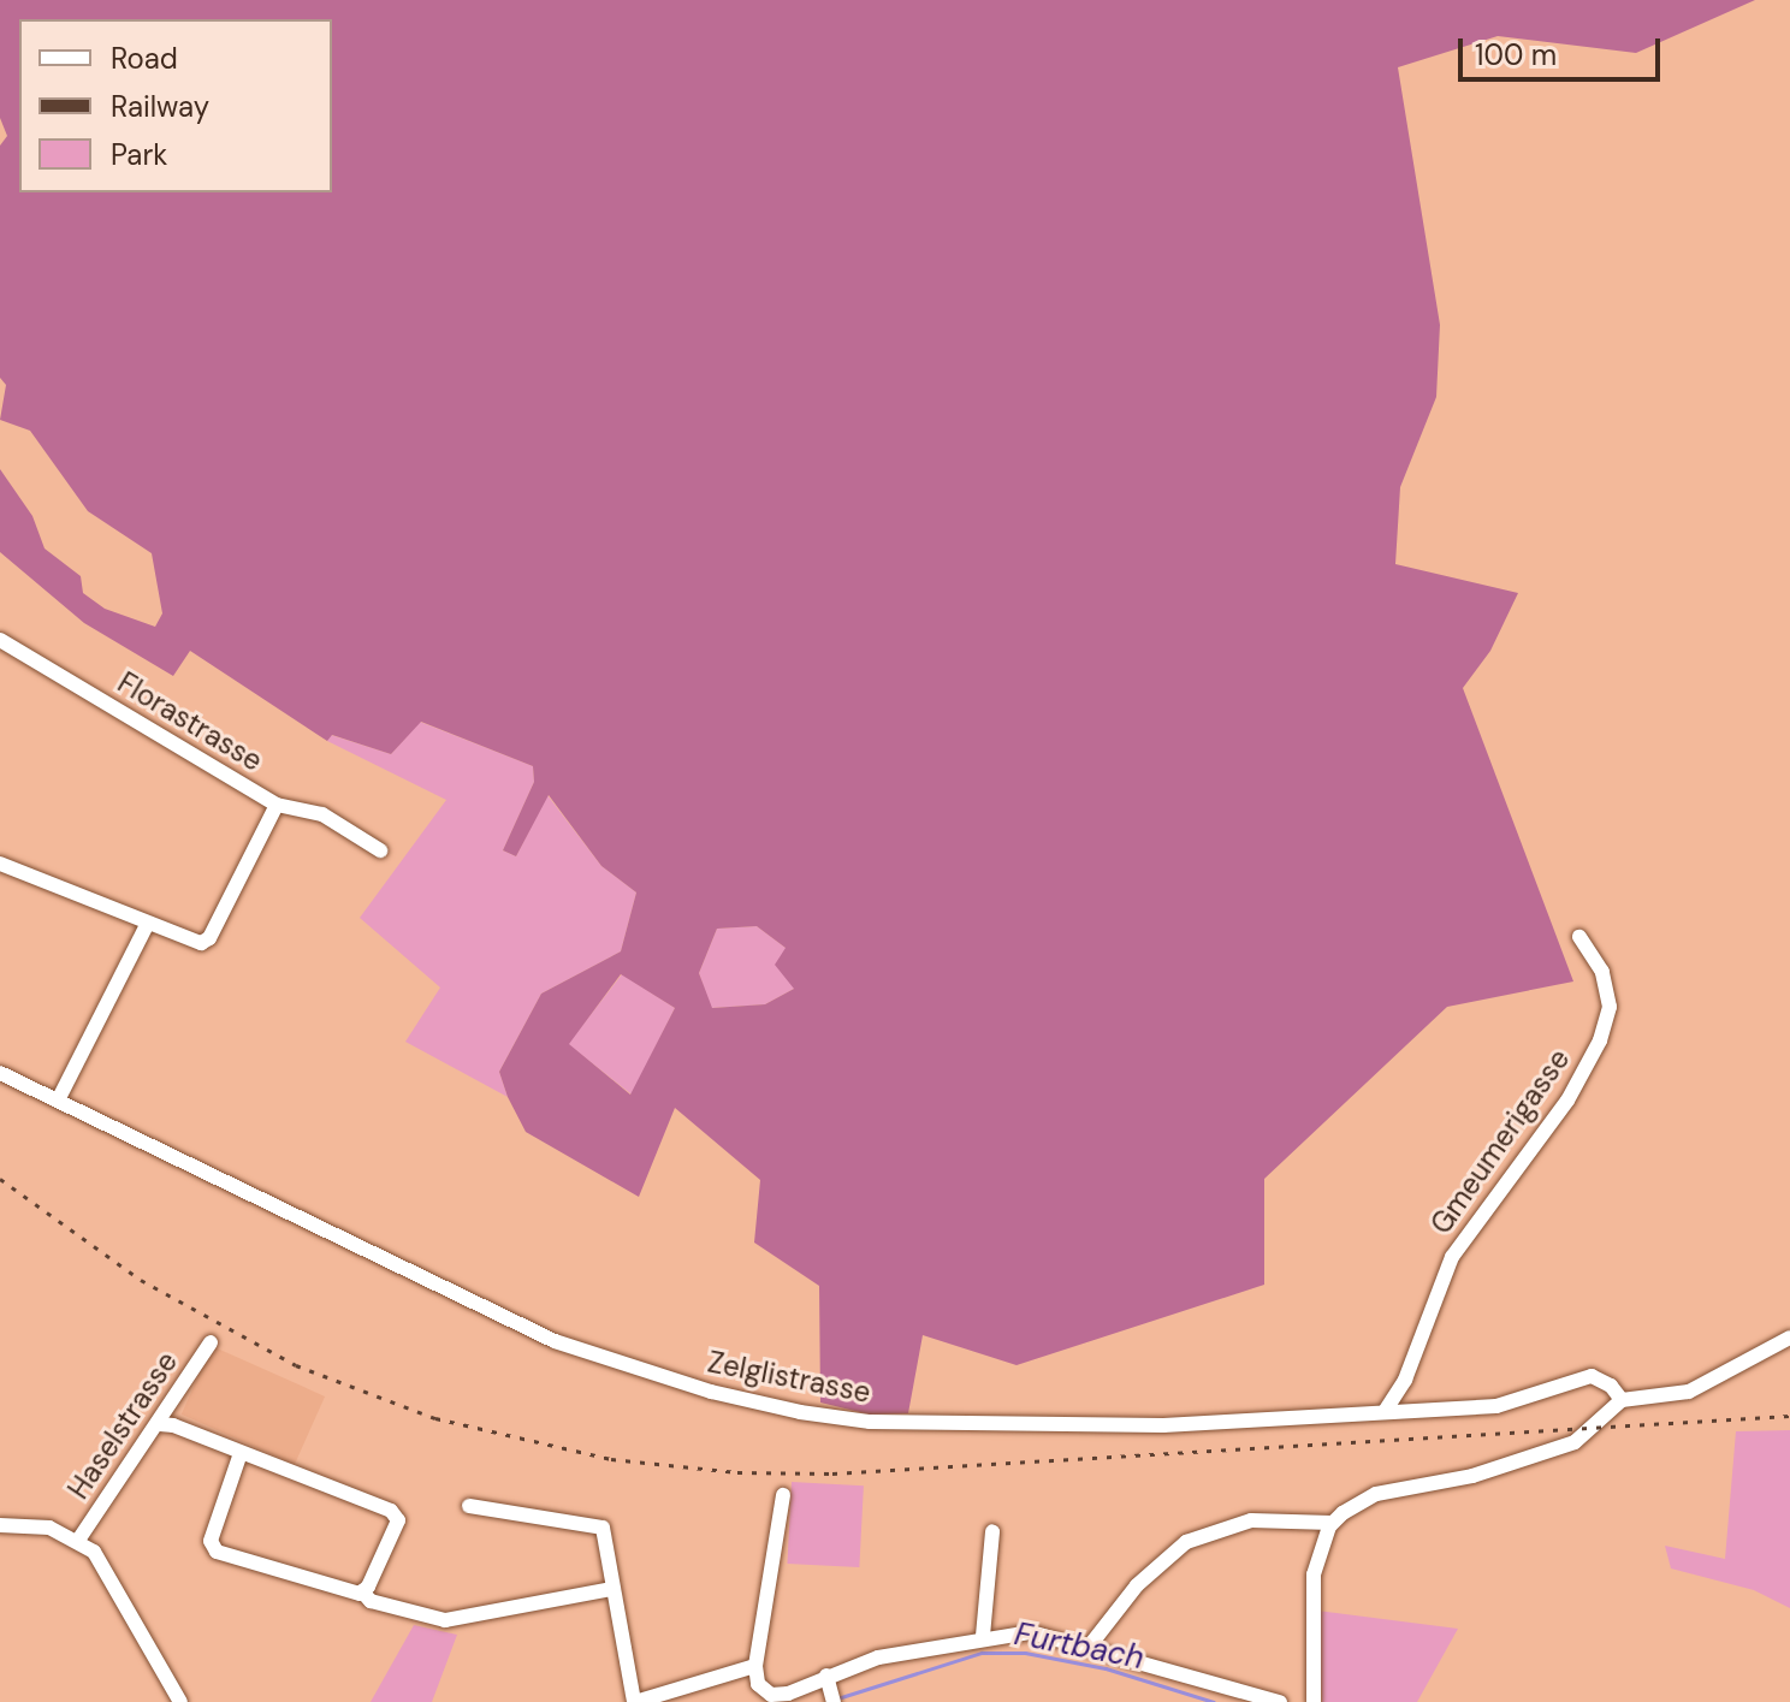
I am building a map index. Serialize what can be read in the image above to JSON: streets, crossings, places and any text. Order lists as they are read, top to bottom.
{
  "streets": {
    "street": [
      "Florastrasse",
      "Gmeumerigasse",
      "Zelglistrasse",
      "Haselstrasse"
    ]
  },
  "crossings": [
    ["Gmeumerigasse", "Zelglistrasse"]
  ],
  "water": ["Furtbach"],
  "legend": ["Road", "Railway", "Park"],
  "scale_bar": "100 m"
}
